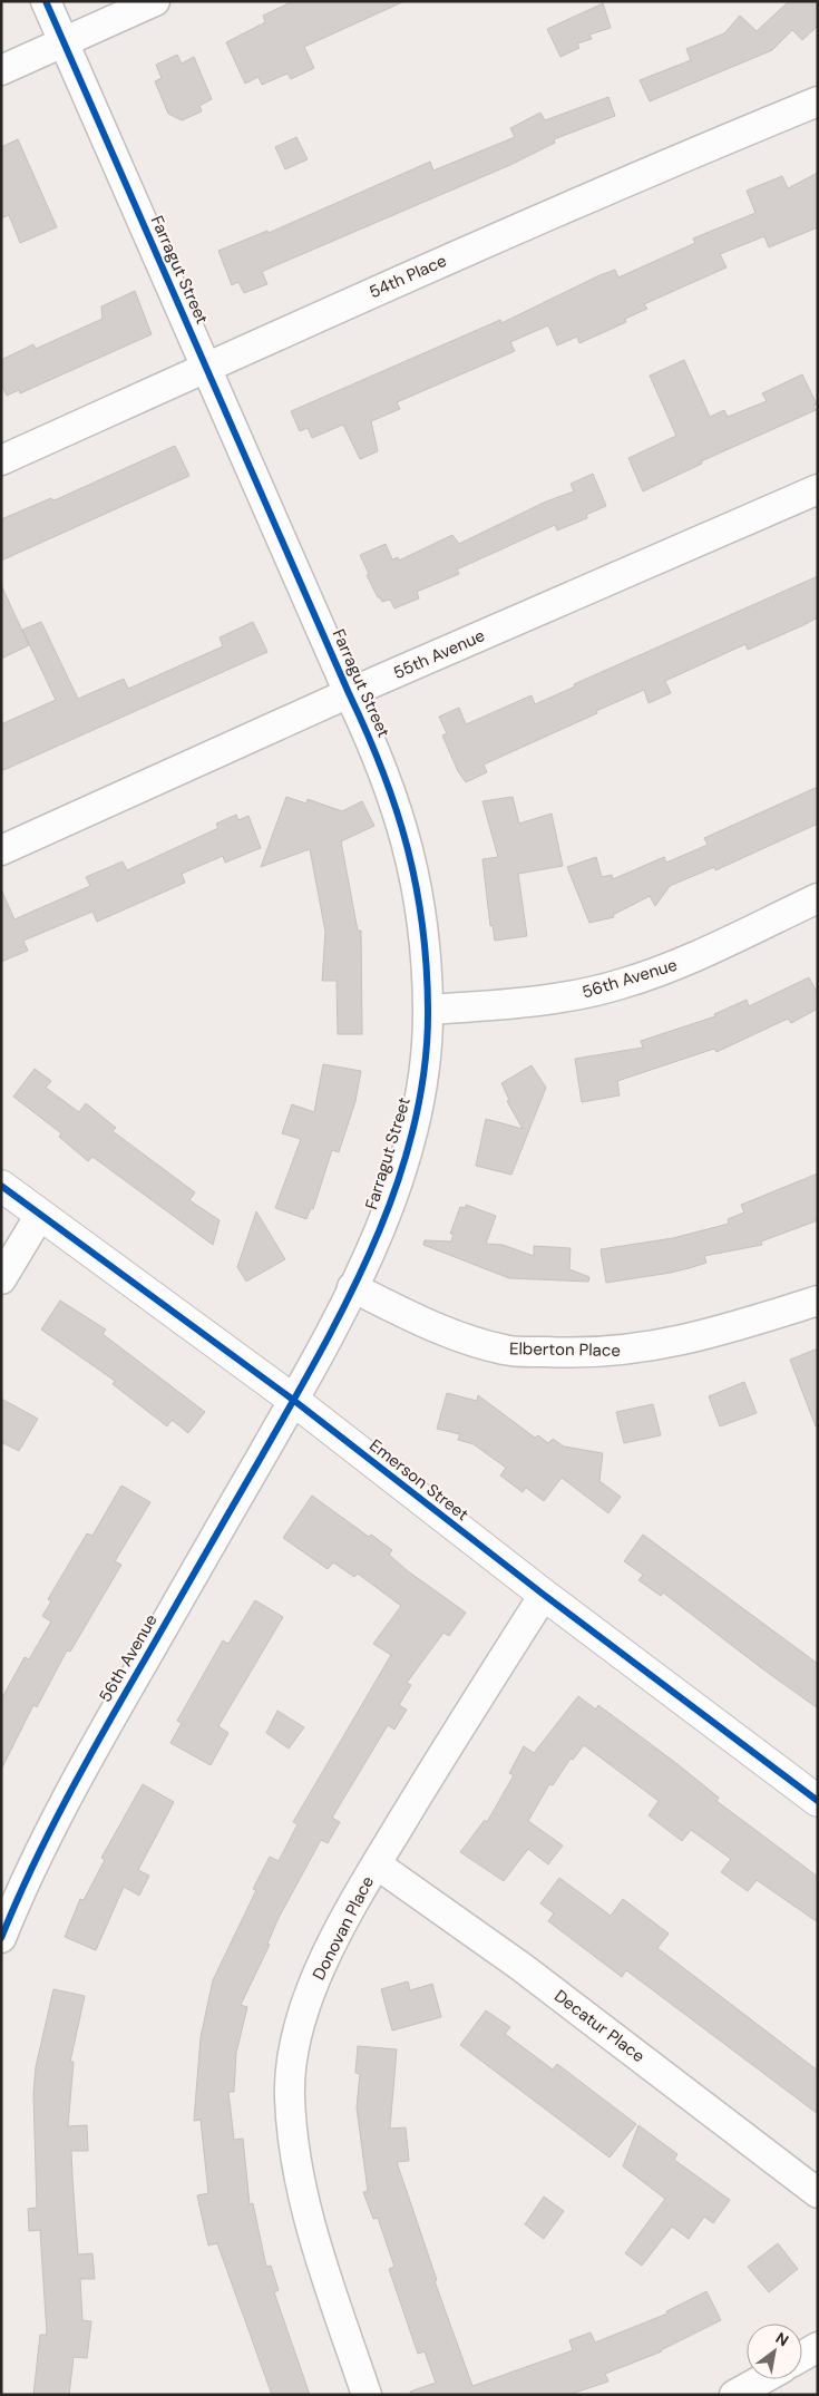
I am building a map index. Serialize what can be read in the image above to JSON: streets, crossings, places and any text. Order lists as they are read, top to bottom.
{
  "streets": {
    "street": [
      "Farragut Street",
      "54th Place",
      "55th Avenue",
      "56th Avenue",
      "Elberton Place",
      "Emerson Street",
      "Donovan Place",
      "Decatur Place"
    ]
  },
  "crossings": [
    ["Farragut Street", "54th Place"],
    ["Farragut Street", "55th Avenue"],
    ["Farragut Street", "56th Avenue"],
    ["Farragut Street", "Elberton Place"],
    ["Farragut Street", "Emerson Street"],
    ["56th Avenue", "Emerson Street"],
    ["Emerson Street", "Donovan Place"],
    ["Donovan Place", "Decatur Place"]
  ],
  "north": "top right"
}
